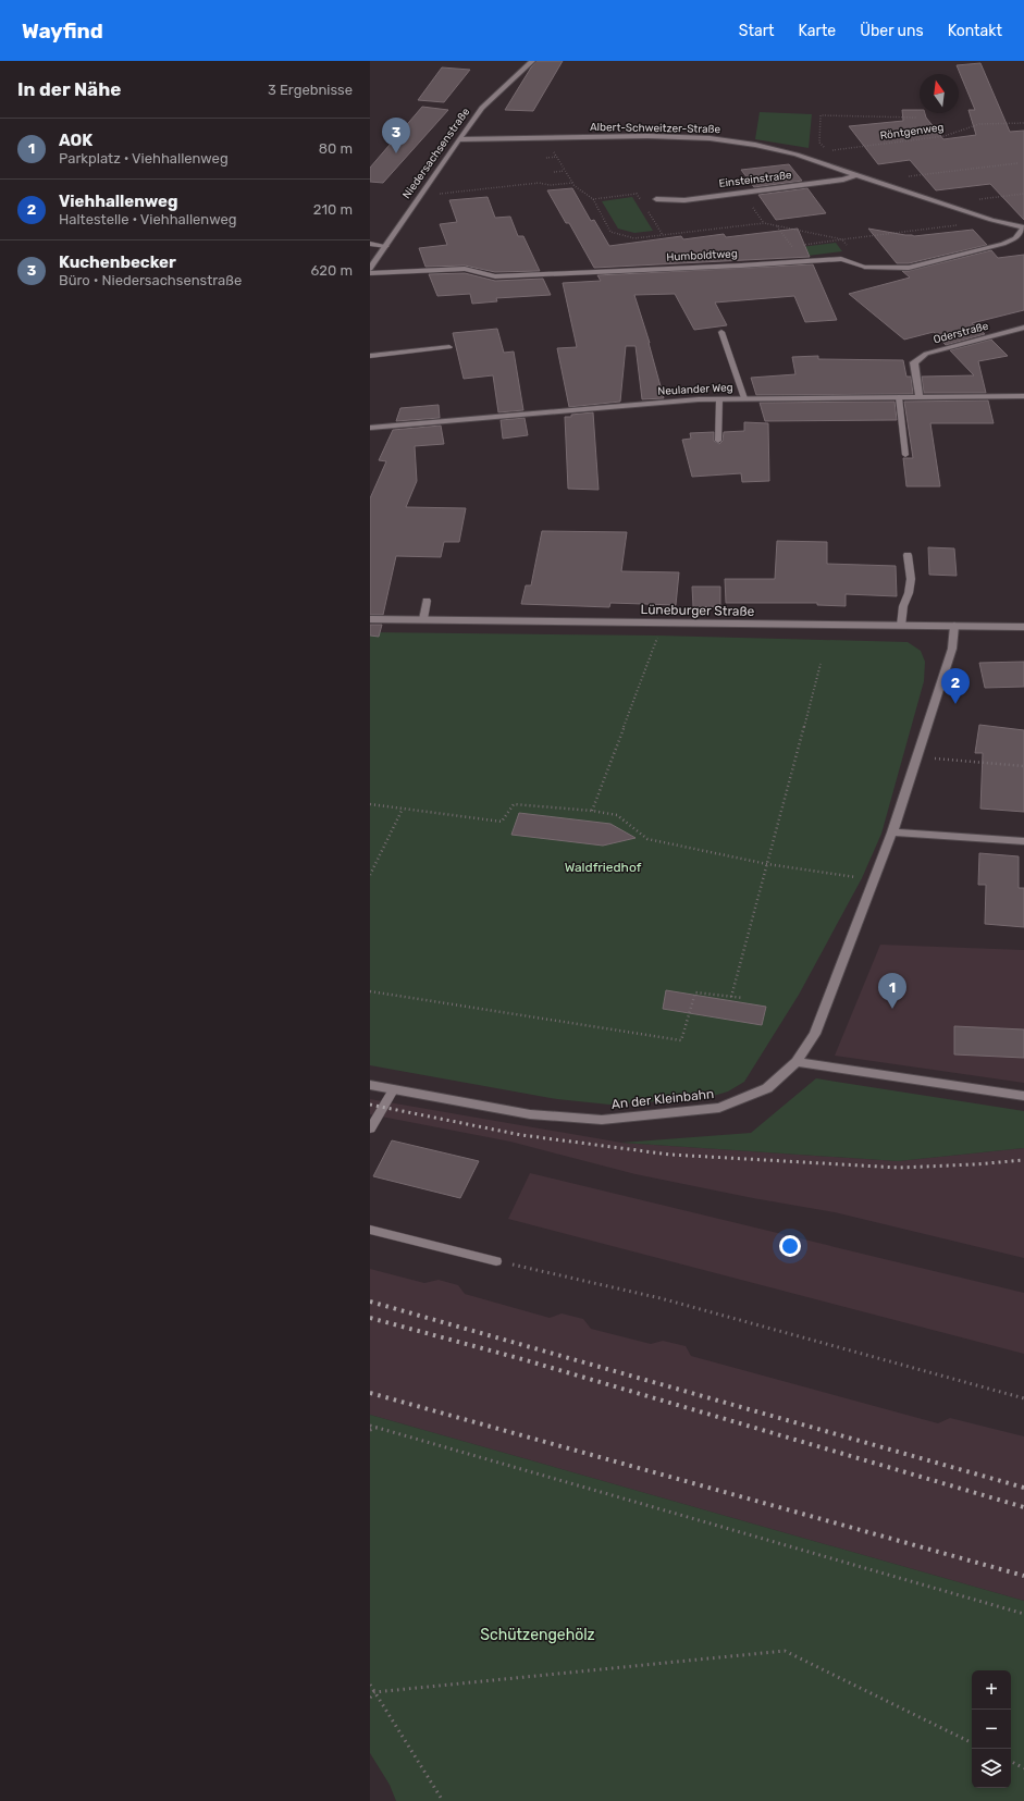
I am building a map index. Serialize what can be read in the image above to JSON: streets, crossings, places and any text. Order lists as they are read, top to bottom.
{
  "streets": {
    "street": [
      "Albert-Schweitzer-Straße",
      "Niedersachsenstraße",
      "Einsteinstraße",
      "Humboldtweg",
      "Oderstraße",
      "Neulander Weg",
      "Lüneburger Straße",
      "An der Kleinbahn"
    ],
    "path": ["Röntgenweg"]
  },
  "crossings": [
    ["Albert-Schweitzer-Straße", "Niedersachsenstraße"],
    ["Albert-Schweitzer-Straße", "Einsteinstraße"],
    ["Albert-Schweitzer-Straße", "Humboldtweg"],
    ["Oderstraße", "Neulander Weg"],
    ["Lüneburger Straße", "An der Kleinbahn"]
  ],
  "parks": ["Waldfriedhof", "Schützengehölz"],
  "north": "top",
  "page": {
    "header": "Wayfind",
    "nav": [
      "Start",
      "Karte",
      "Über uns",
      "Kontakt"
    ],
    "heading": ["In der Nähe", "3 Ergebnisse"],
    "list": [
      {
        "mark": "1",
        "name": "AOK",
        "note": "Parkplatz · Viehhallenweg",
        "value": "80 m"
      },
      {
        "mark": "2",
        "name": "Viehhallenweg",
        "note": "Haltestelle · Viehhallenweg",
        "value": "210 m"
      },
      {
        "mark": "3",
        "name": "Kuchenbecker",
        "note": "Büro · Niedersachsenstraße",
        "value": "620 m"
      }
    ],
    "pins": ["3", "2", "1"],
    "map_buttons": ["+", "−"]
  }
}
